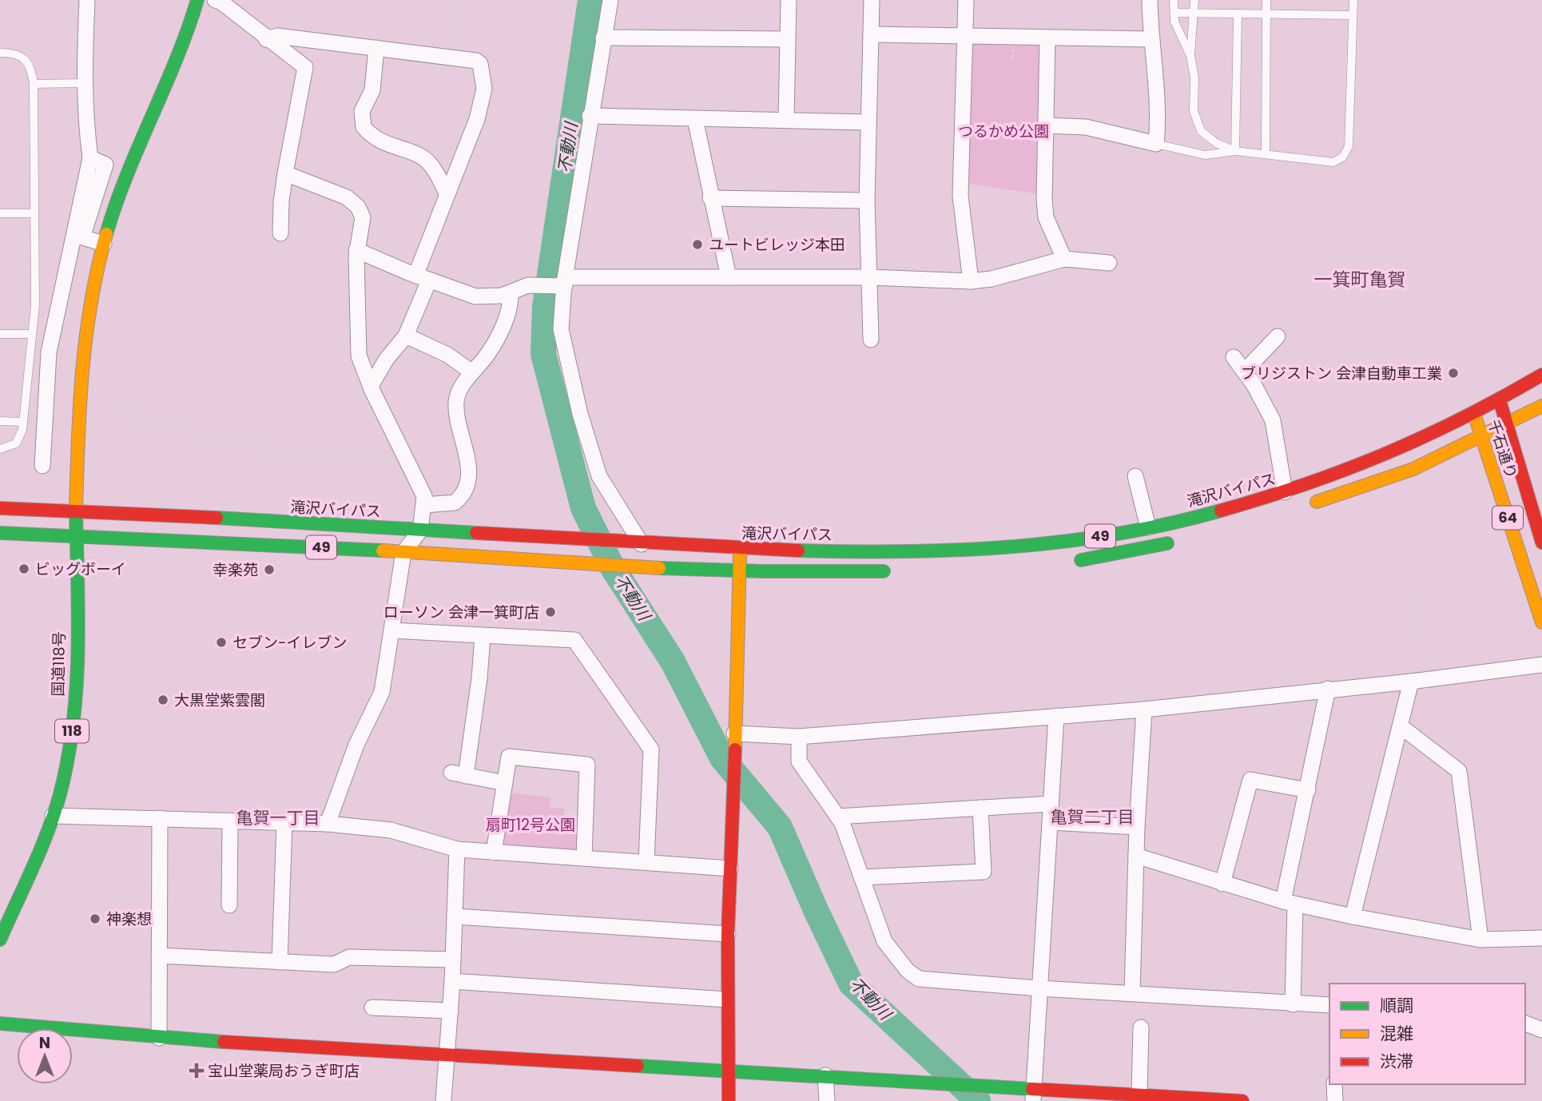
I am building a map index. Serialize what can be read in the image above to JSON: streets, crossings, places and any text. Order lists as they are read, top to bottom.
{
  "streets": {
    "main road": [
      "千石通り",
      "滝沢バイパス",
      "64",
      "49",
      "国道118号",
      "118"
    ]
  },
  "crossings": [
    ["千石通り", "滝沢バイパス"],
    ["滝沢バイパス", "国道118号"],
    ["49", "国道118号"]
  ],
  "districts": ["一箕町亀賀", "亀賀二丁目", "亀賀一丁目"],
  "water": ["不動川"],
  "parks": ["つるかめ公園", "扇町12号公園"],
  "places": {
    "other": [
      "ユートビレッジ本田",
      "ブリジストン 会津自動車工業",
      "ビッグボーイ",
      "幸楽苑",
      "ローソン 会津一箕町店",
      "セブン-イレブン",
      "大黒堂紫雲閣",
      "神楽想"
    ],
    "health": ["宝山堂薬局おうぎ町店"]
  },
  "legend": ["順調", "混雑", "渋滞"],
  "north": "top"
}
